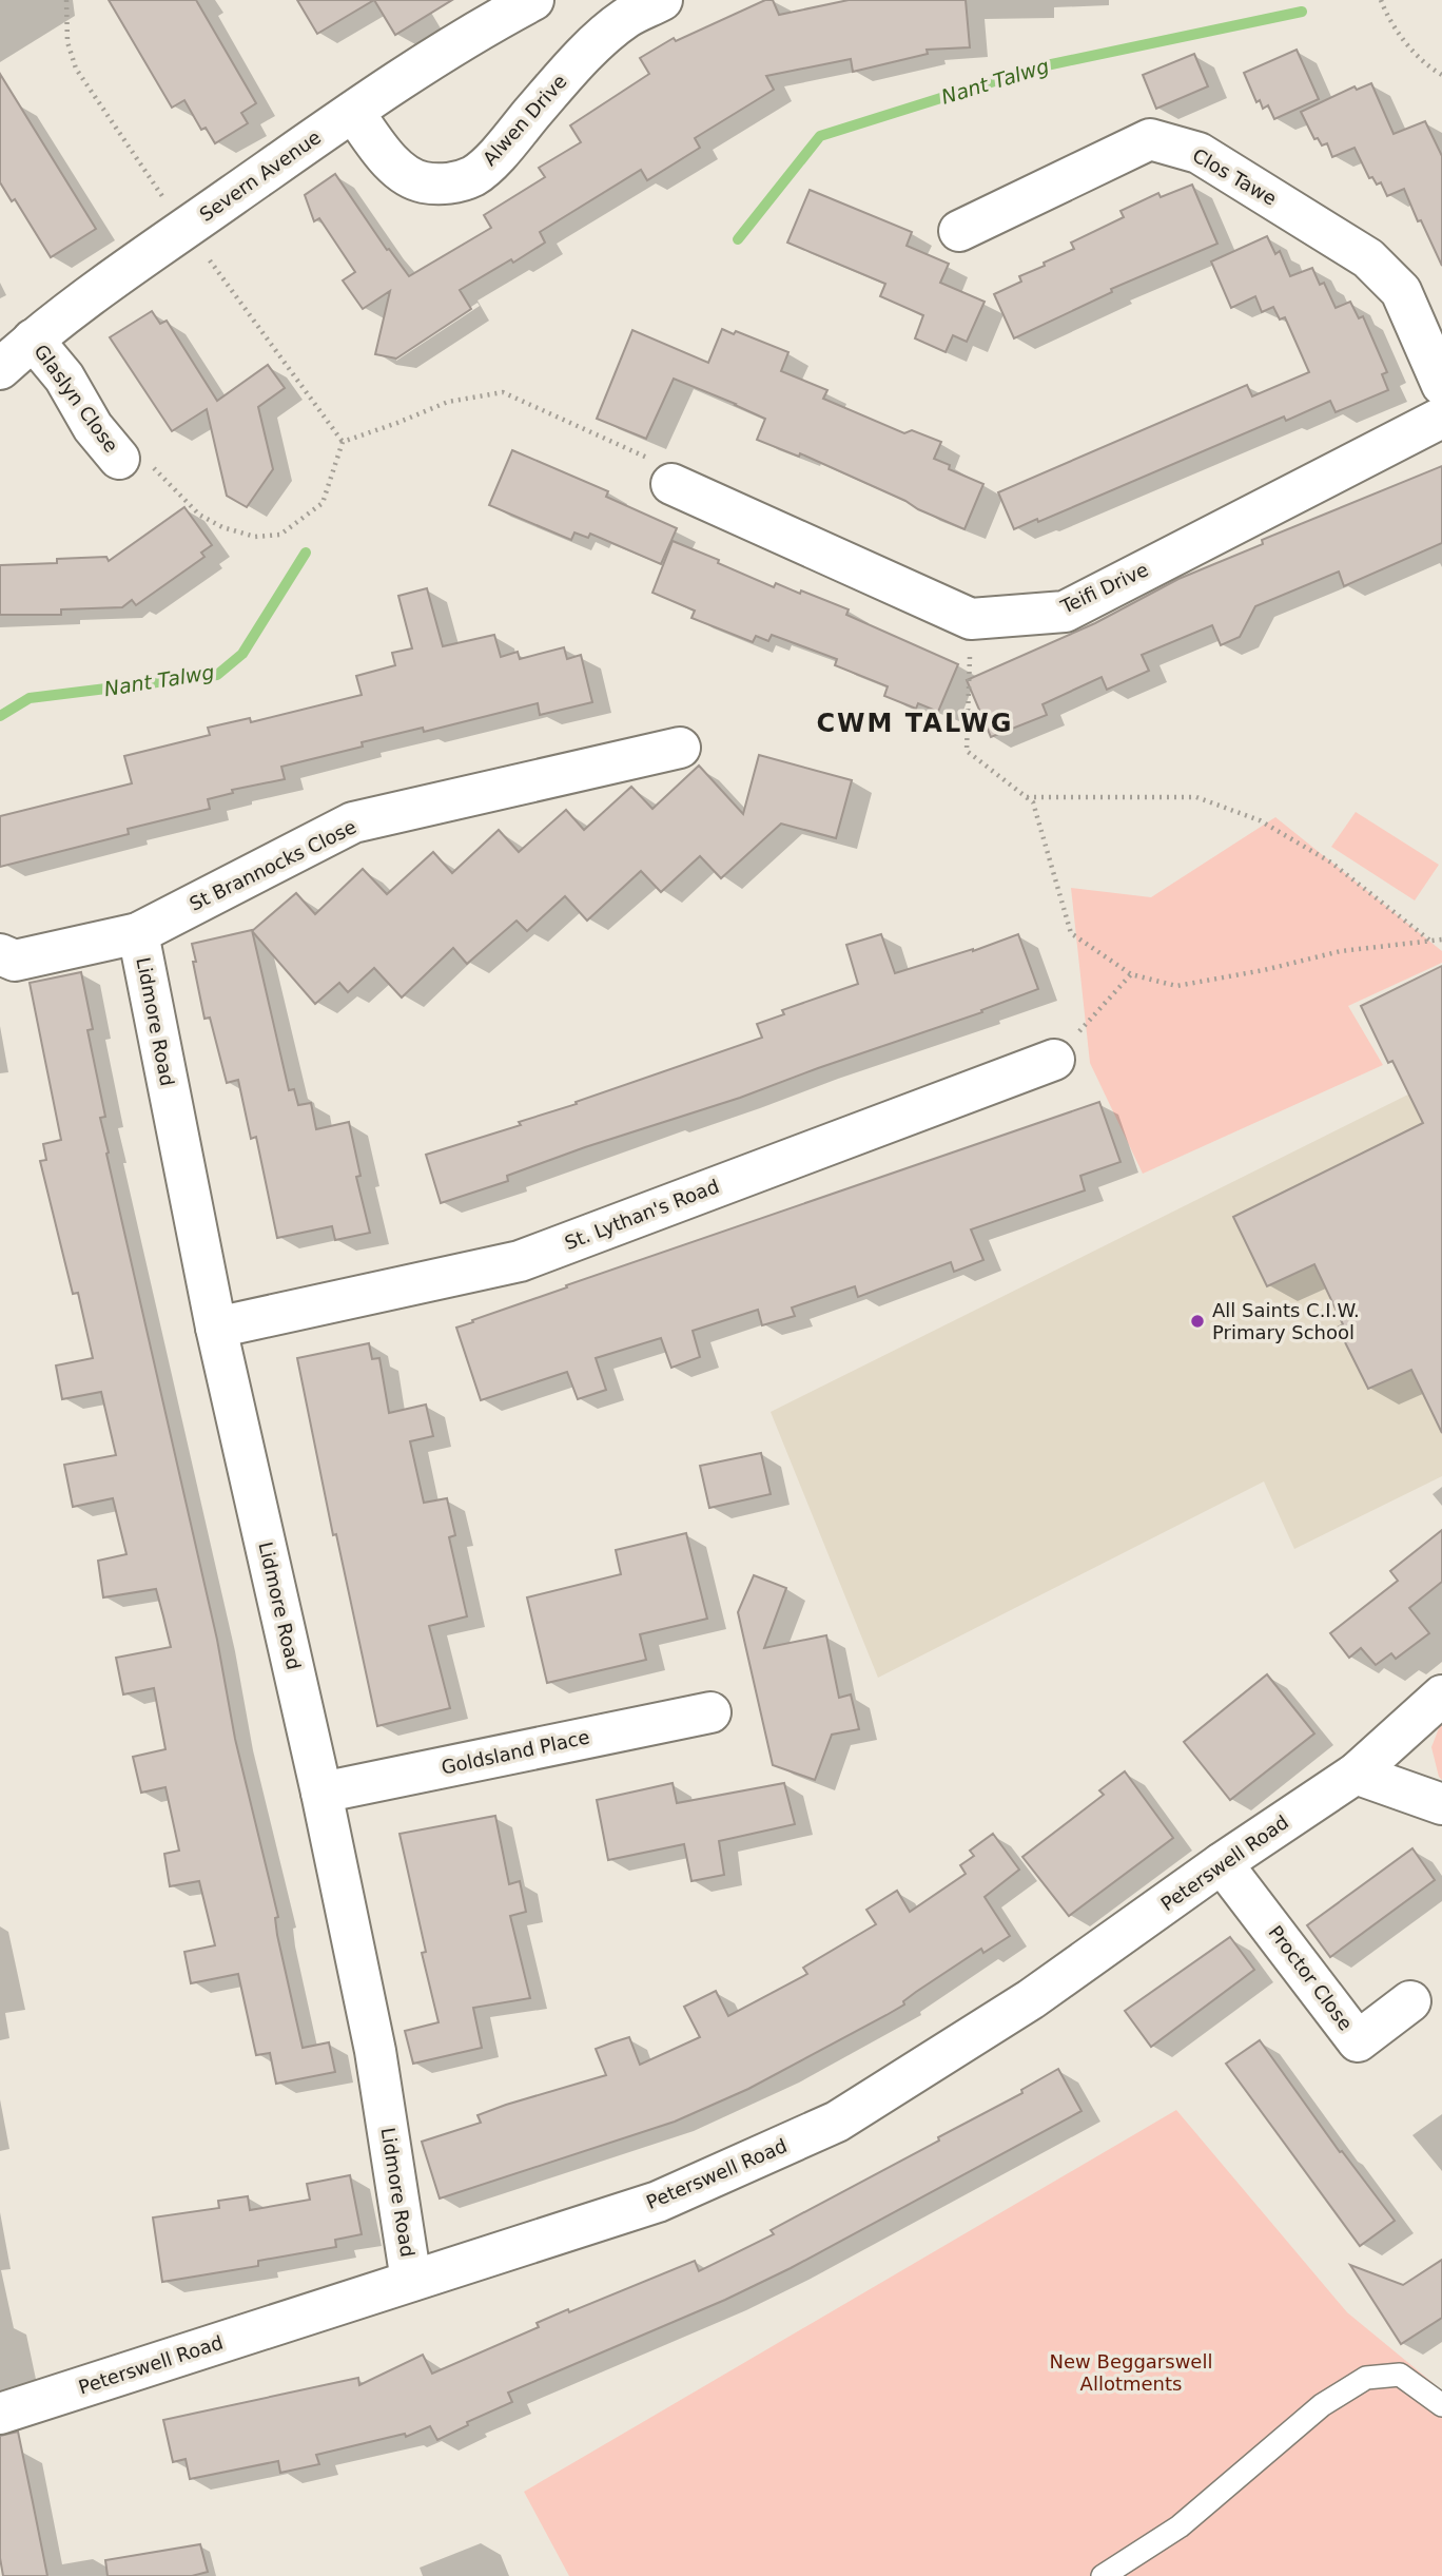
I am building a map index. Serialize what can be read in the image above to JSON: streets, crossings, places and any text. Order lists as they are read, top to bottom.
{
  "streets": {
    "street": [
      "Alwen Drive",
      "Severn Avenue",
      "Clos Tawe",
      "Glaslyn Close",
      "Teifi Drive",
      "St Brannocks Close",
      "Lidmore Road",
      "St. Lythan's Road",
      "Goldsland Place",
      "Peterswell Road",
      "Proctor Close"
    ]
  },
  "crossings": [
    ["Alwen Drive", "Severn Avenue"],
    ["Severn Avenue", "Glaslyn Close"],
    ["St Brannocks Close", "Lidmore Road"],
    ["Lidmore Road", "St. Lythan's Road"],
    ["Lidmore Road", "Goldsland Place"],
    ["Lidmore Road", "Peterswell Road"],
    ["Peterswell Road", "Proctor Close"]
  ],
  "districts": ["CWM TALWG"],
  "water": ["Nant Talwg"],
  "parks": ["New Beggarswell Allotments"],
  "places": ["All Saints C.I.W. Primary School"]
}
